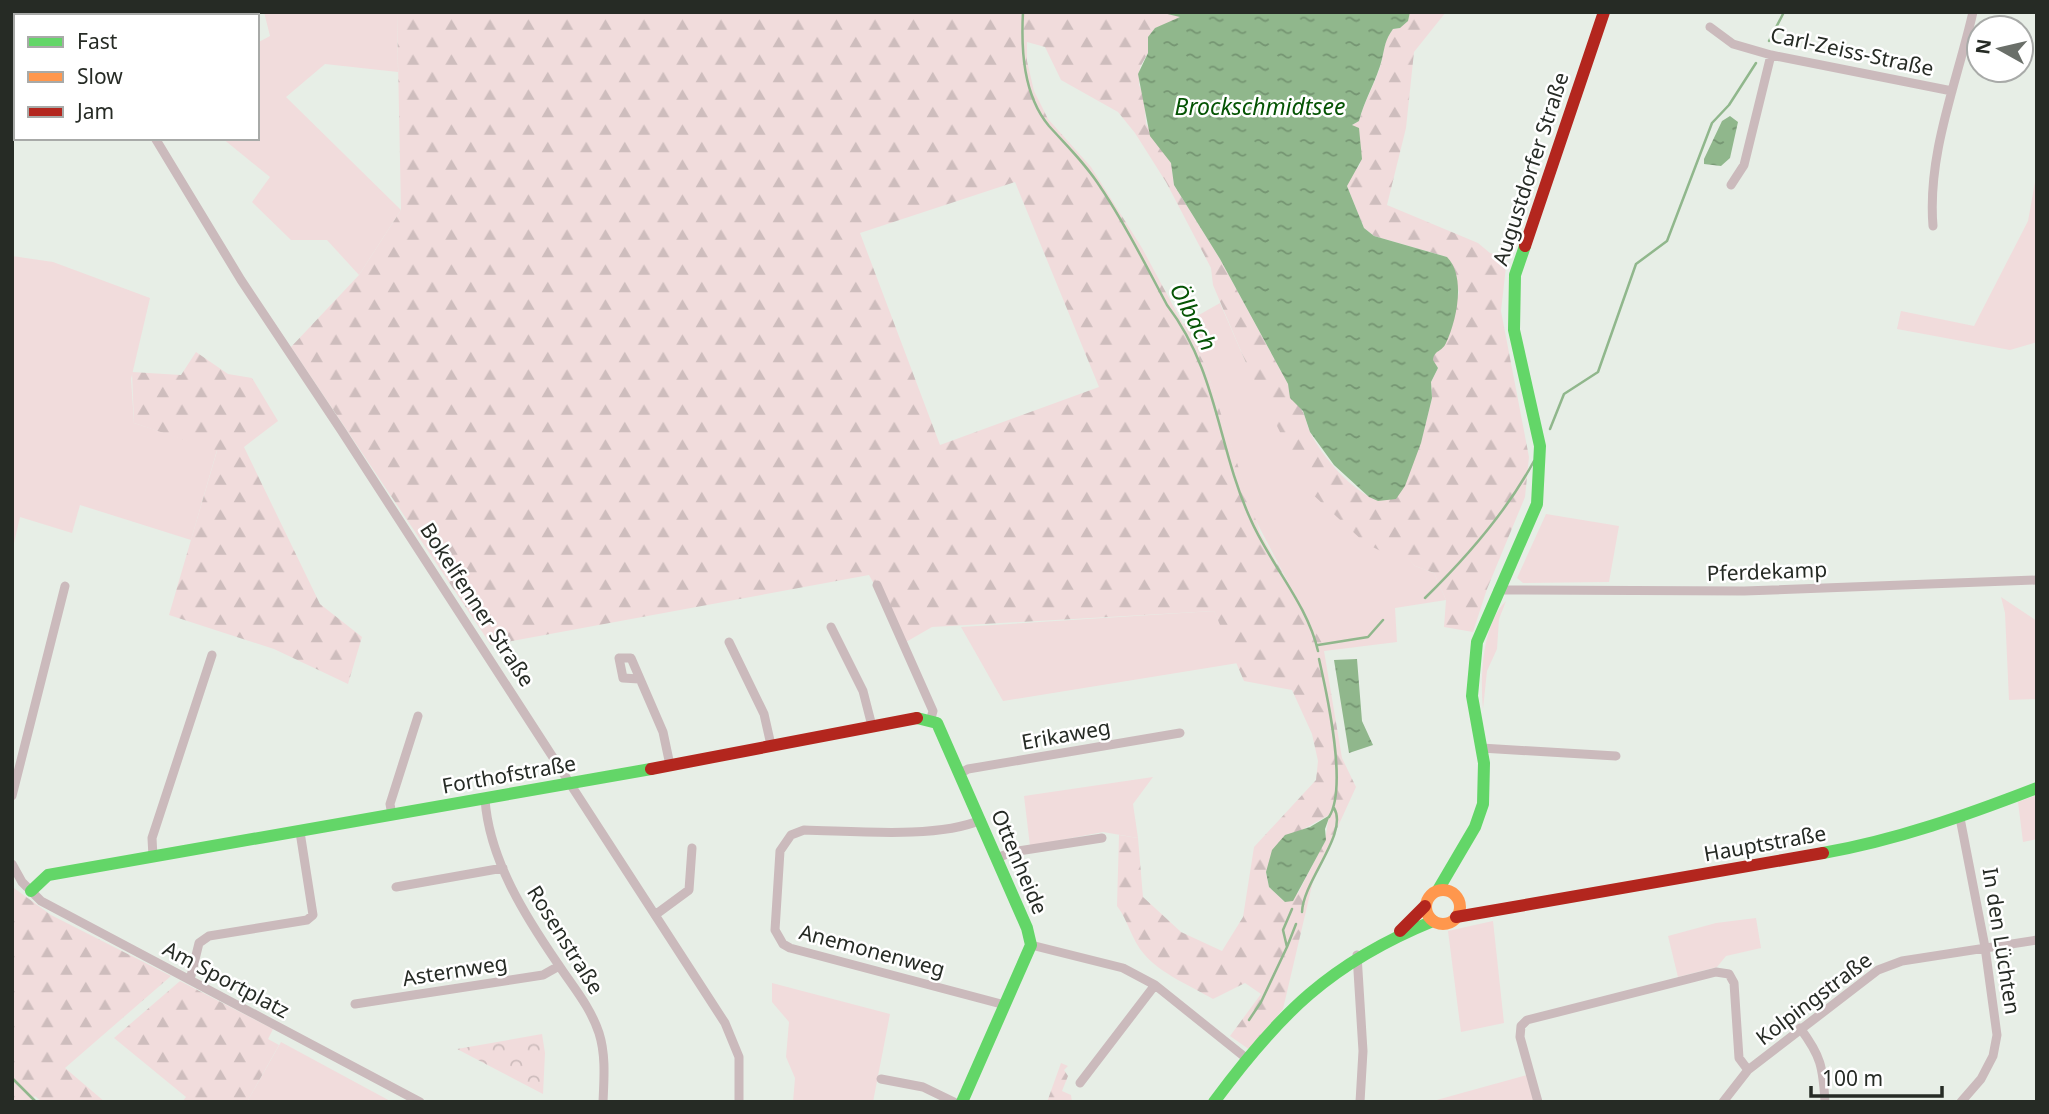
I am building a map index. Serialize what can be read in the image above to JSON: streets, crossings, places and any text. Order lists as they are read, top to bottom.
{
  "streets": {
    "main road": [
      "Augustdorfer Straße",
      "Forthofstraße",
      "Hauptstraße",
      "Ottenheide"
    ],
    "street": [
      "Carl-Zeiss-Straße",
      "Pferdekamp",
      "Bokelfenner Straße",
      "Erikaweg",
      "Rosenstraße",
      "In den Lüchten",
      "Anemonenweg",
      "Asternweg",
      "Am Sportplatz",
      "Kolpingstraße"
    ]
  },
  "crossings": [
    ["Augustdorfer Straße", "Pferdekamp"],
    ["Augustdorfer Straße", "Hauptstraße"],
    ["Bokelfenner Straße", "Forthofstraße"],
    ["Erikaweg", "Ottenheide"],
    ["Forthofstraße", "Rosenstraße"],
    ["Forthofstraße", "Am Sportplatz"],
    ["Hauptstraße", "In den Lüchten"],
    ["Ottenheide", "Anemonenweg"],
    ["Rosenstraße", "Asternweg"],
    ["In den Lüchten", "Kolpingstraße"]
  ],
  "water": ["Brockschmidtsee", "Ölbach"],
  "legend": ["Fast", "Slow", "Jam"],
  "scale_bar": "100 m",
  "north": "left"
}
